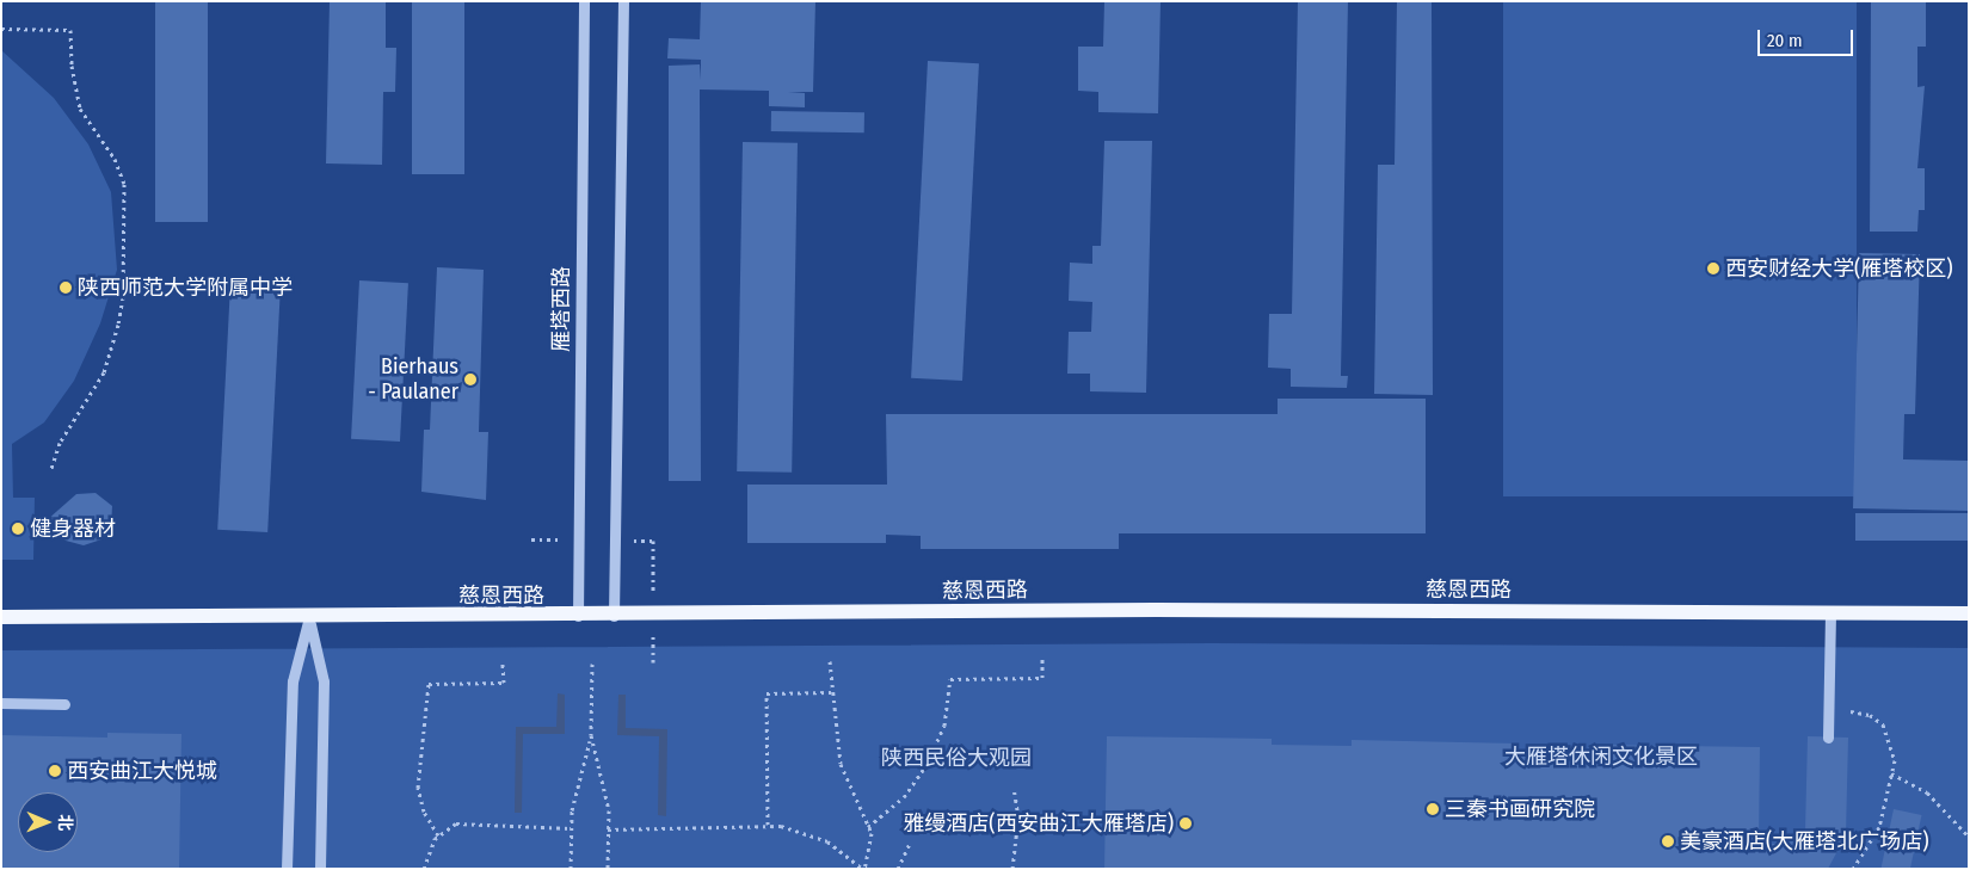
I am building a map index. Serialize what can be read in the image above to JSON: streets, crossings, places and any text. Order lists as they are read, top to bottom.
{
  "streets": {
    "main road": ["慈恩西路"],
    "street": ["雁塔西路"]
  },
  "crossings": [
    ["雁塔西路", "慈恩西路"]
  ],
  "parks": ["大雁塔休闲文化景区", "陕西民俗大观园"],
  "places": [
    "西安财经大学(雁塔校区)",
    "陕西师范大学附属中学",
    "Bierhaus - Paulaner",
    "健身器材",
    "西安曲江大悦城",
    "三秦书画研究院",
    "雅缦酒店(西安曲江大雁塔店)",
    "美豪酒店(大雁塔北广场店)"
  ],
  "scale_bar": "20 m",
  "north": "right"
}
